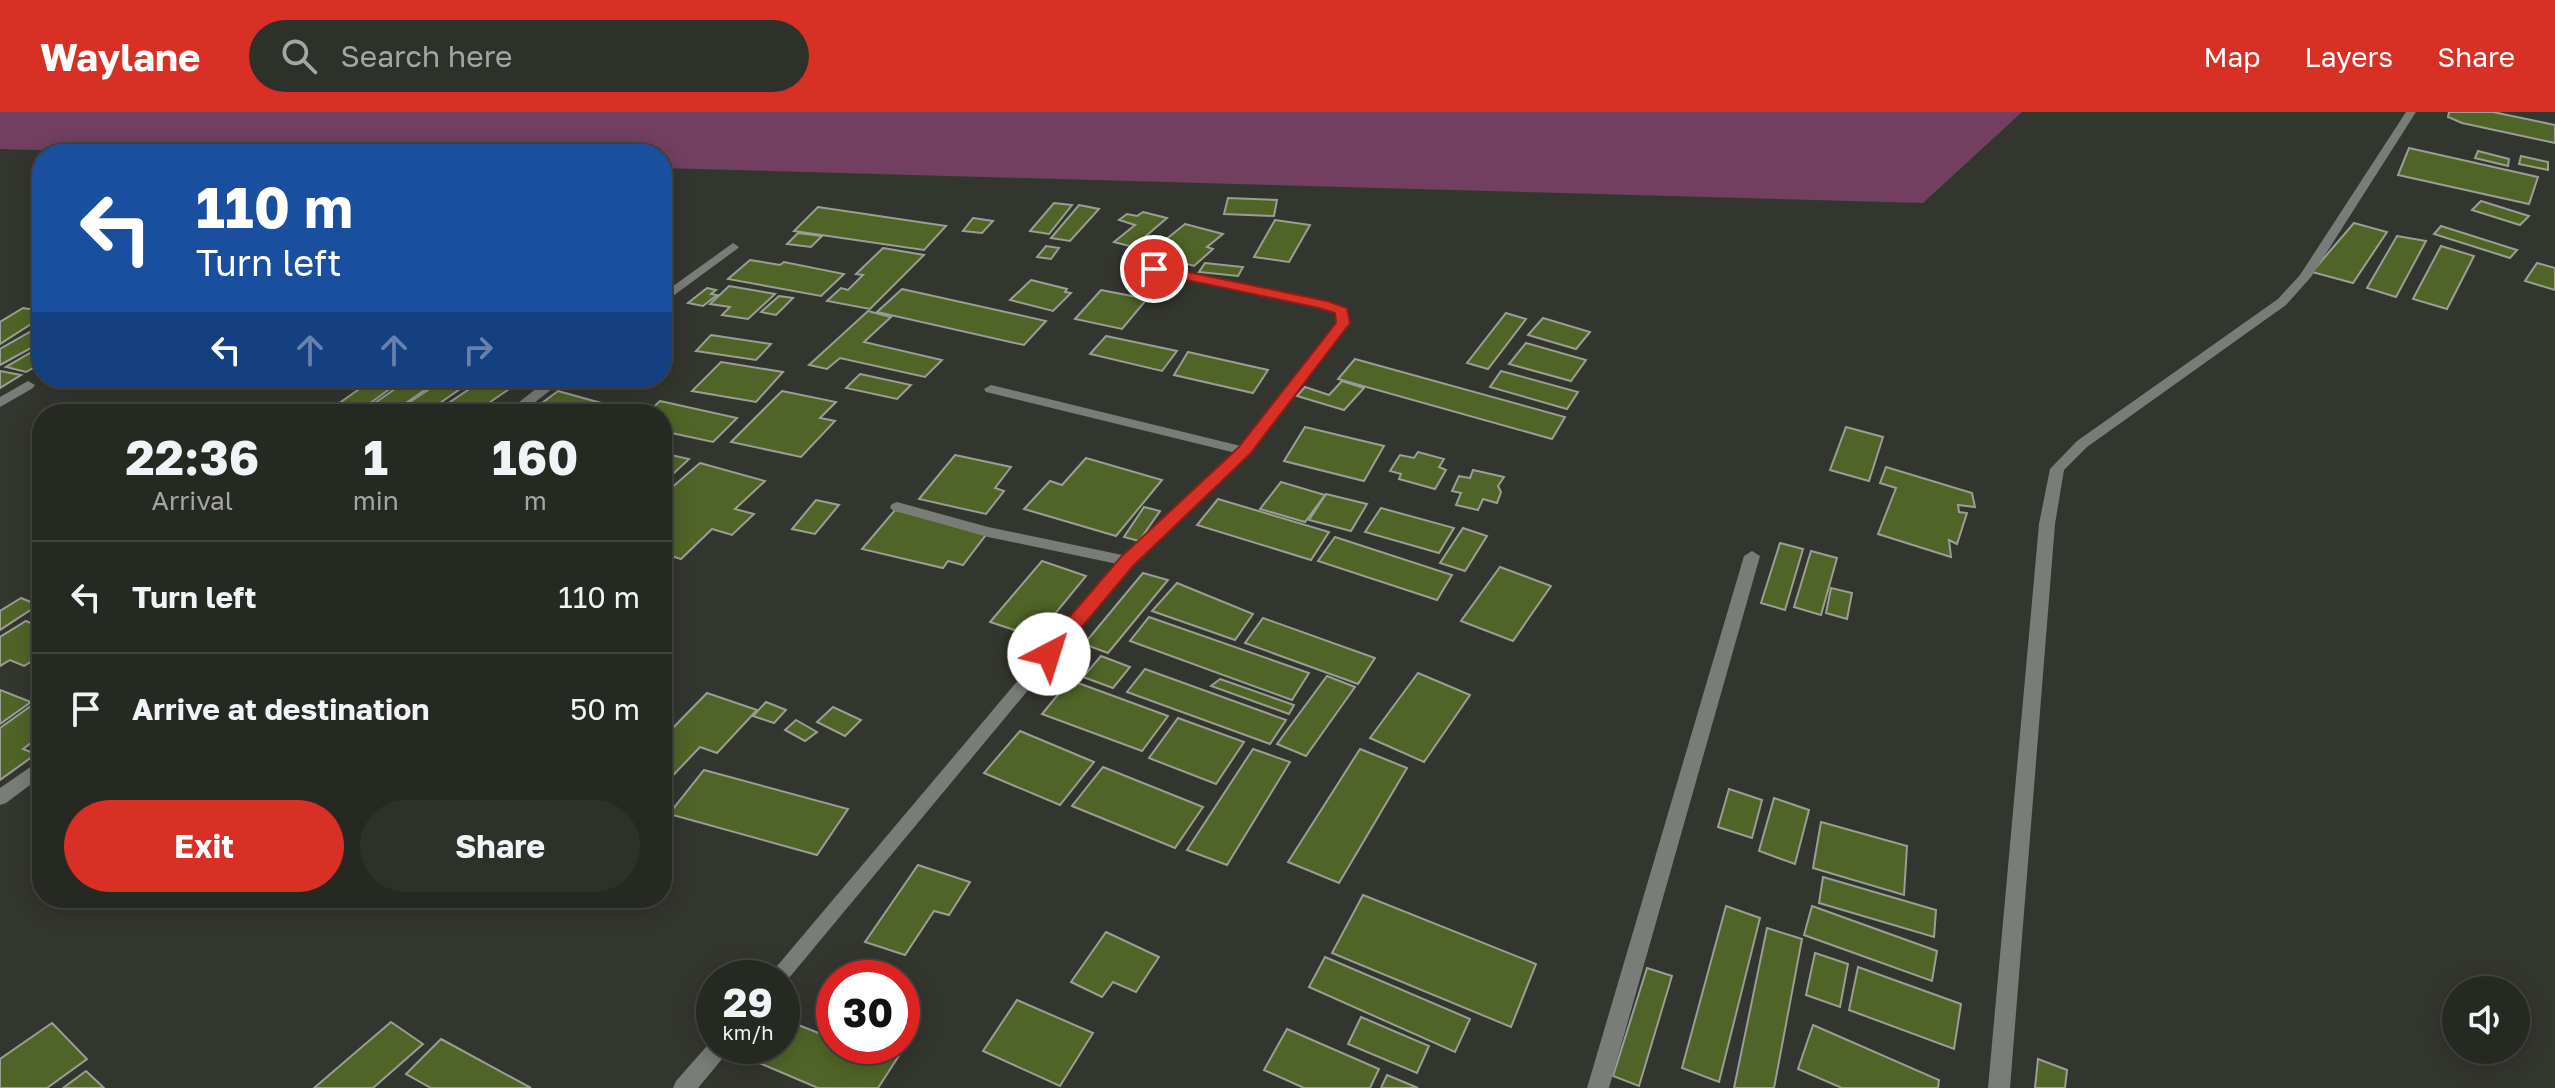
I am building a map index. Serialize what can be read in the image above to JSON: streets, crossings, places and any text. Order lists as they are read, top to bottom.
{
  "page": {
    "header": "Waylane",
    "search": "Search here",
    "nav": ["Map", "Layers", "Share"],
    "turn": ["110 m", "Turn left"],
    "eta": [
      "22:36",
      "Arrival",
      "1",
      "min",
      "160",
      "m"
    ],
    "list": [
      {
        "name": "Turn left",
        "value": "110 m"
      },
      {
        "name": "Arrive at destination",
        "value": "50 m"
      }
    ],
    "buttons": ["Exit", "Share"],
    "speed": "29 km/h",
    "limit": "30"
  }
}
